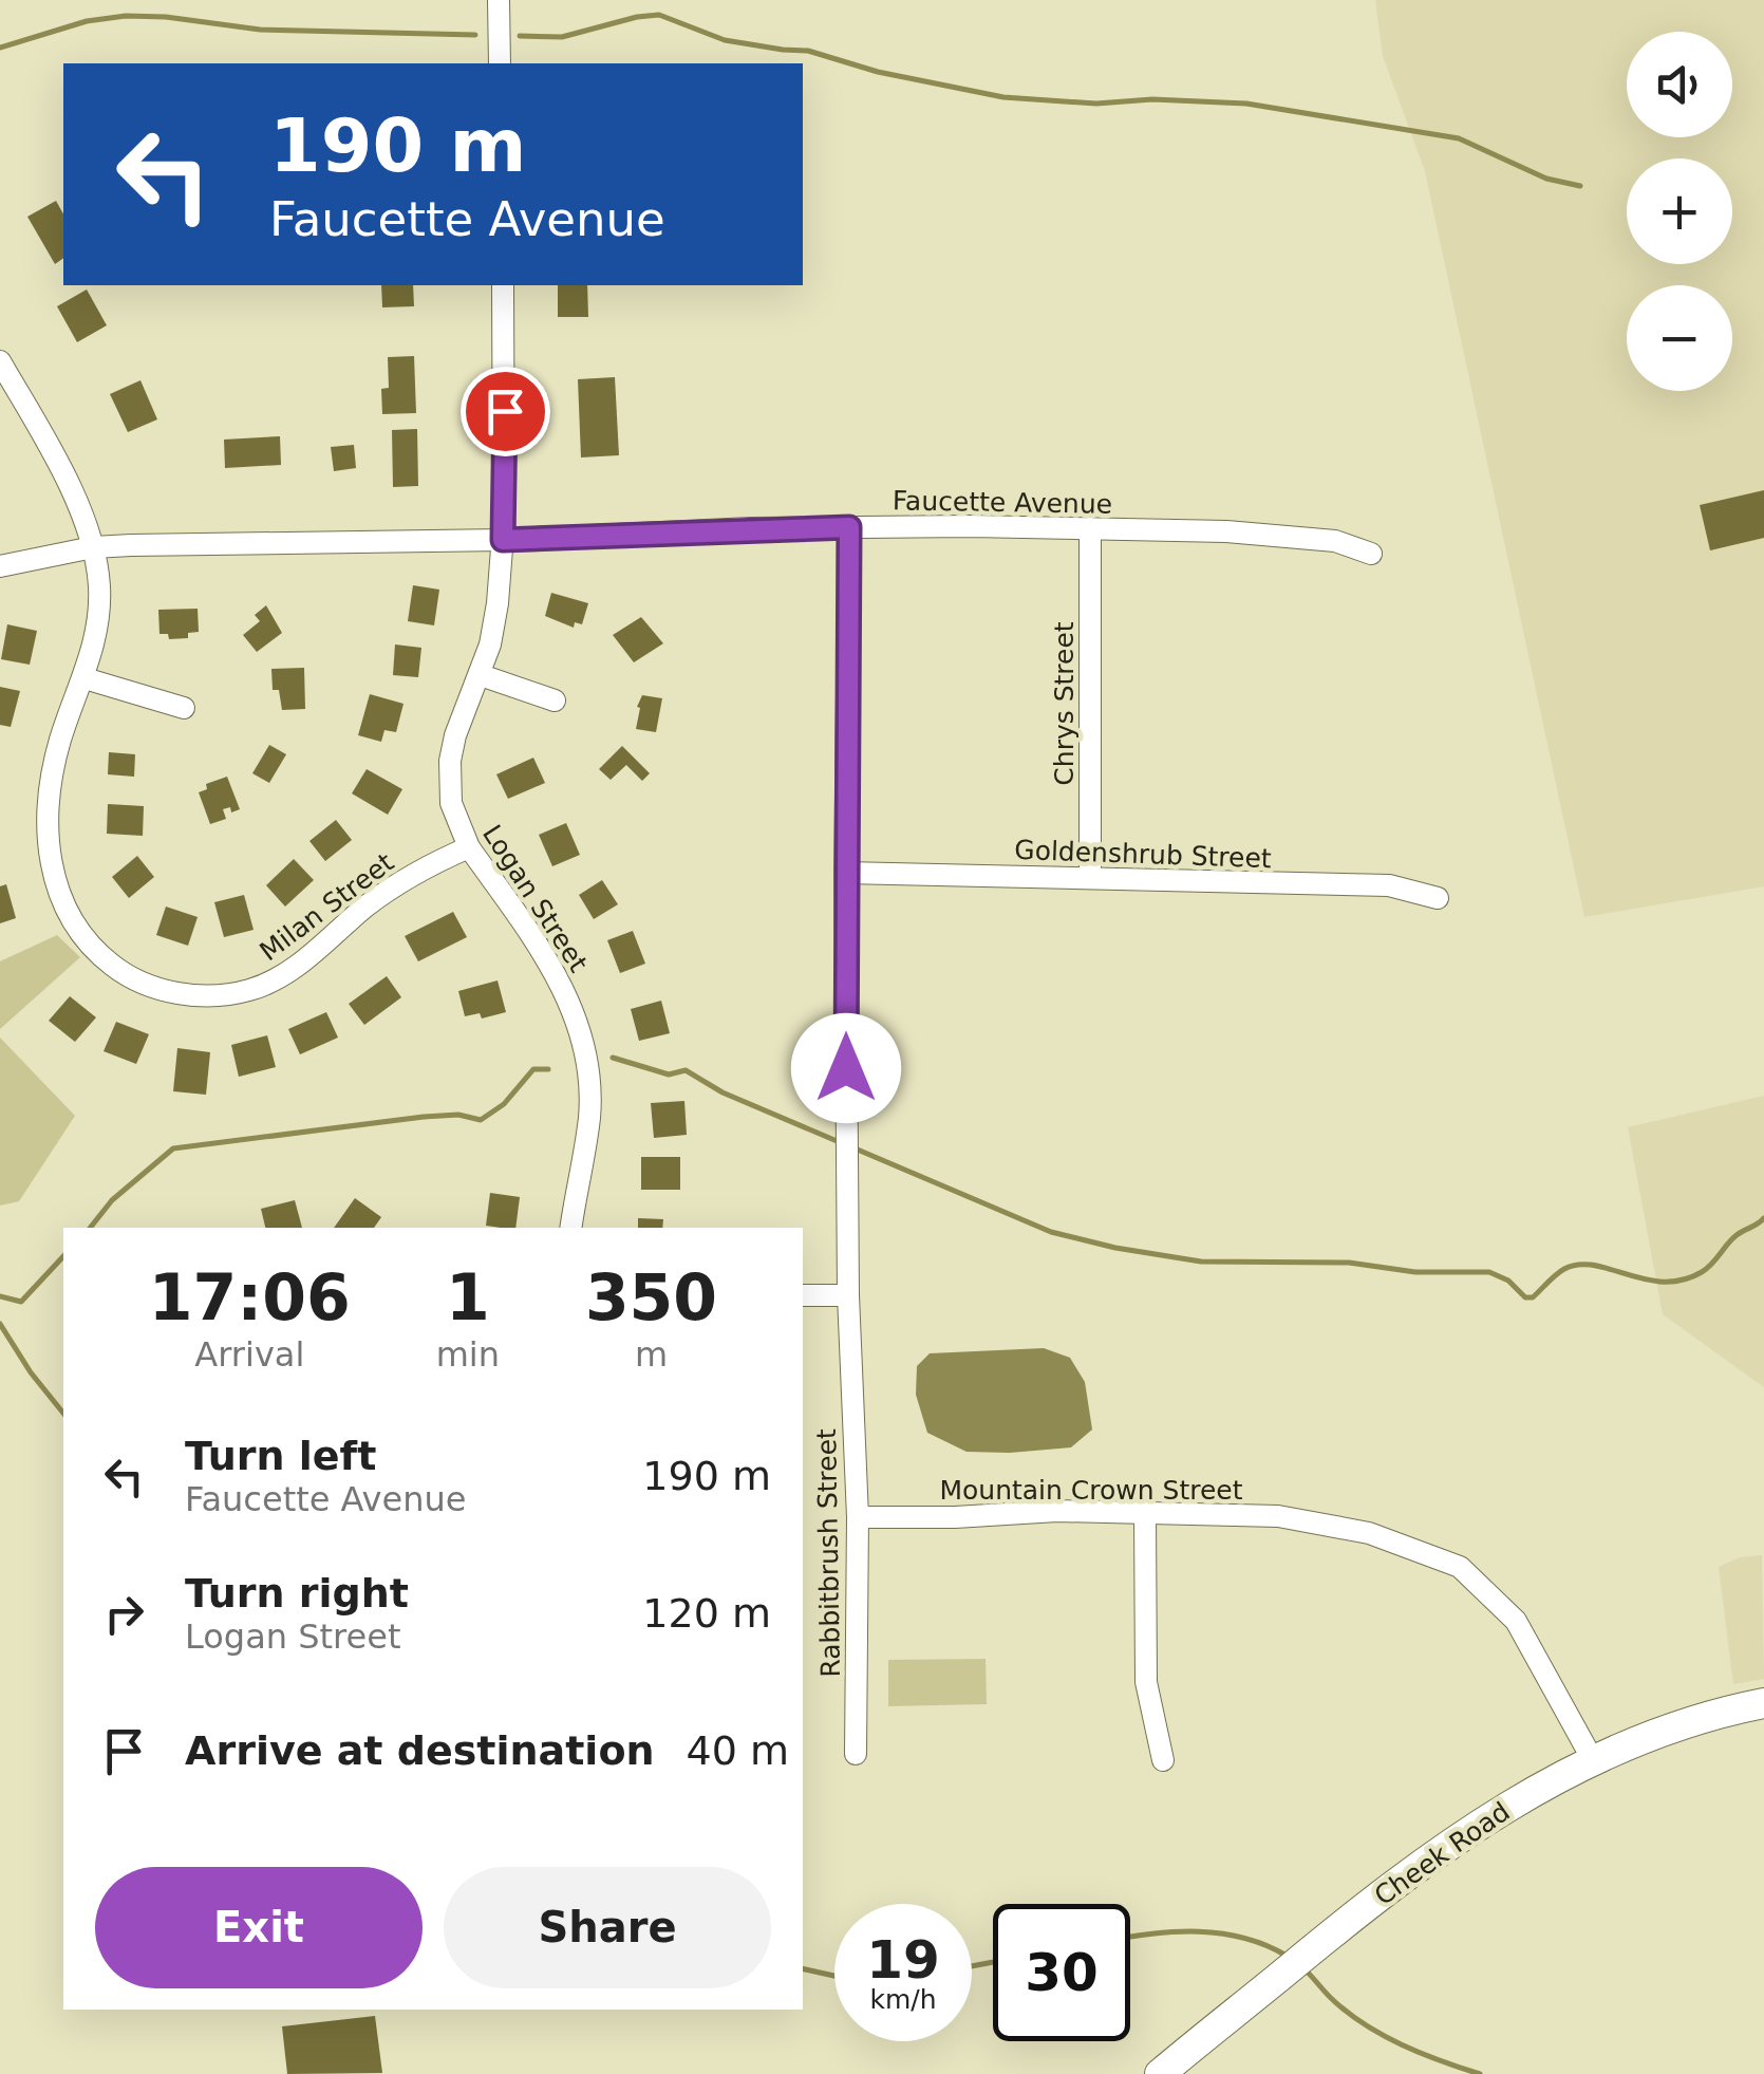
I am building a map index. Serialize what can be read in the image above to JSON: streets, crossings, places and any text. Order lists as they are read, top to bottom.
{
  "streets": {
    "street": [
      "Faucette Avenue",
      "Chrys Street",
      "Goldenshrub Street",
      "Logan Street",
      "Milan Street",
      "Mountain Crown Street",
      "Rabbitbrush Street",
      "Cheek Road"
    ]
  },
  "crossings": [
    ["Faucette Avenue", "Chrys Street"],
    ["Faucette Avenue", "Logan Street"],
    ["Faucette Avenue", "Milan Street"],
    ["Faucette Avenue", "Rabbitbrush Street"],
    ["Chrys Street", "Goldenshrub Street"],
    ["Goldenshrub Street", "Rabbitbrush Street"],
    ["Logan Street", "Milan Street"],
    ["Mountain Crown Street", "Rabbitbrush Street"],
    ["Mountain Crown Street", "Cheek Road"]
  ],
  "page": {
    "map_buttons": ["+", "−"],
    "turn": ["190 m", "Faucette Avenue"],
    "eta": [
      "17:06",
      "Arrival",
      "1",
      "min",
      "350",
      "m"
    ],
    "list": [
      {
        "name": "Turn left",
        "note": "Faucette Avenue",
        "value": "190 m"
      },
      {
        "name": "Turn right",
        "note": "Logan Street",
        "value": "120 m"
      },
      {
        "name": "Arrive at destination",
        "value": "40 m"
      }
    ],
    "buttons": ["Exit", "Share"],
    "speed": "19 km/h",
    "limit": "30"
  }
}
